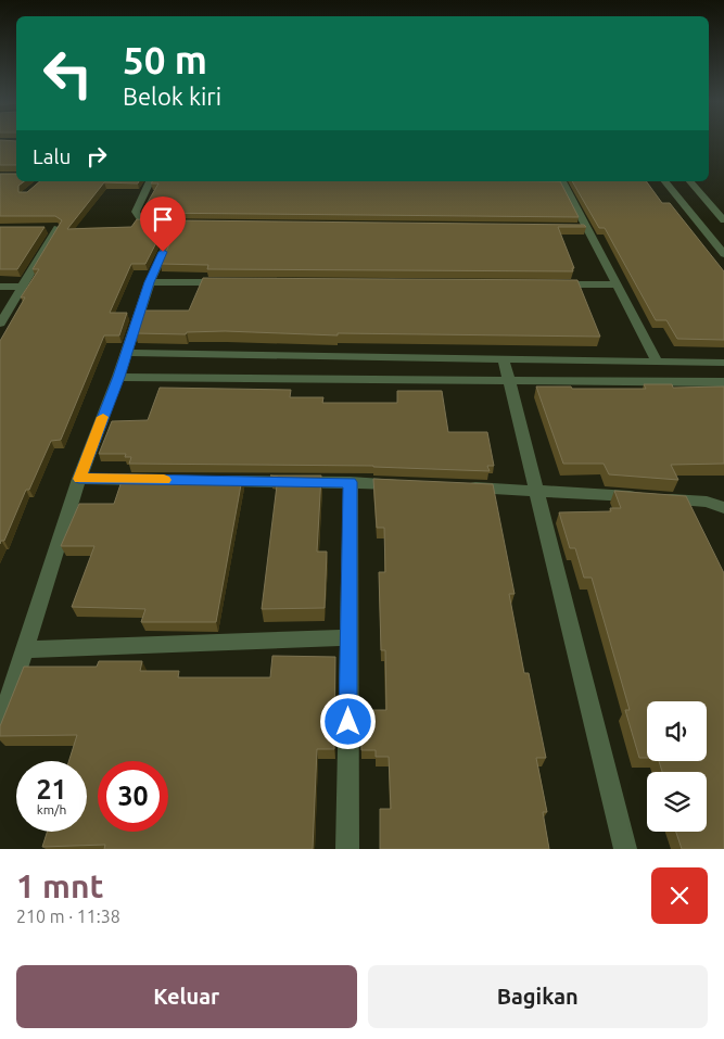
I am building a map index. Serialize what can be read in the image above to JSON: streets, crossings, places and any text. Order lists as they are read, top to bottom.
{
  "page": {
    "turn": ["50 m", "Belok kiri"],
    "then": "Lalu",
    "speed": "21 km/h",
    "limit": "30",
    "heading": ["1 mnt", "210 m · 11:38"],
    "buttons": ["Keluar", "Bagikan"]
  }
}
